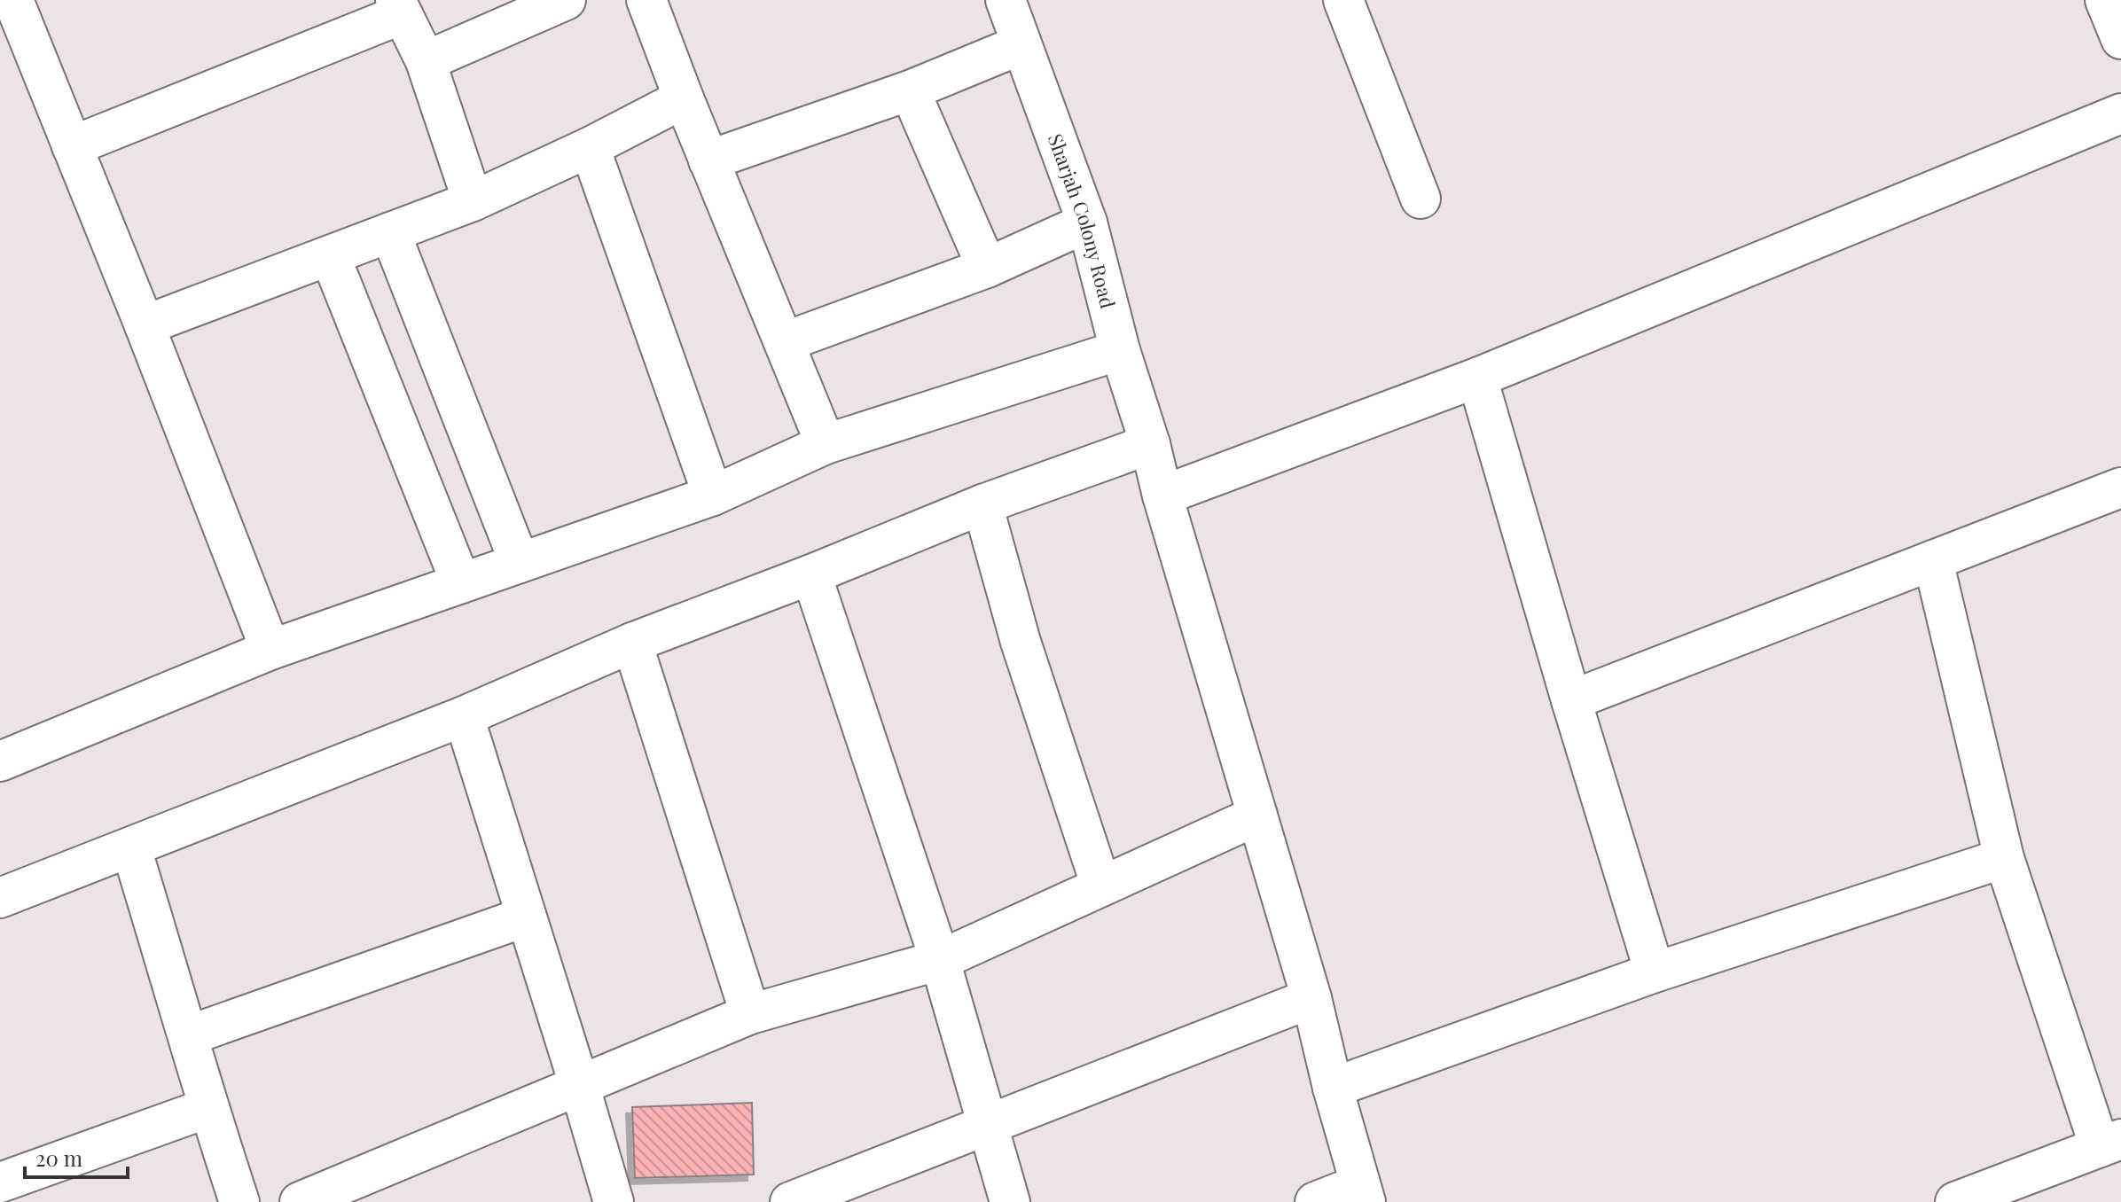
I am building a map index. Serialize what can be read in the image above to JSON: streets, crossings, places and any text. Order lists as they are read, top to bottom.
{
  "streets": {
    "street": ["Sharjah Colony Road"]
  },
  "scale_bar": "20 m"
}
